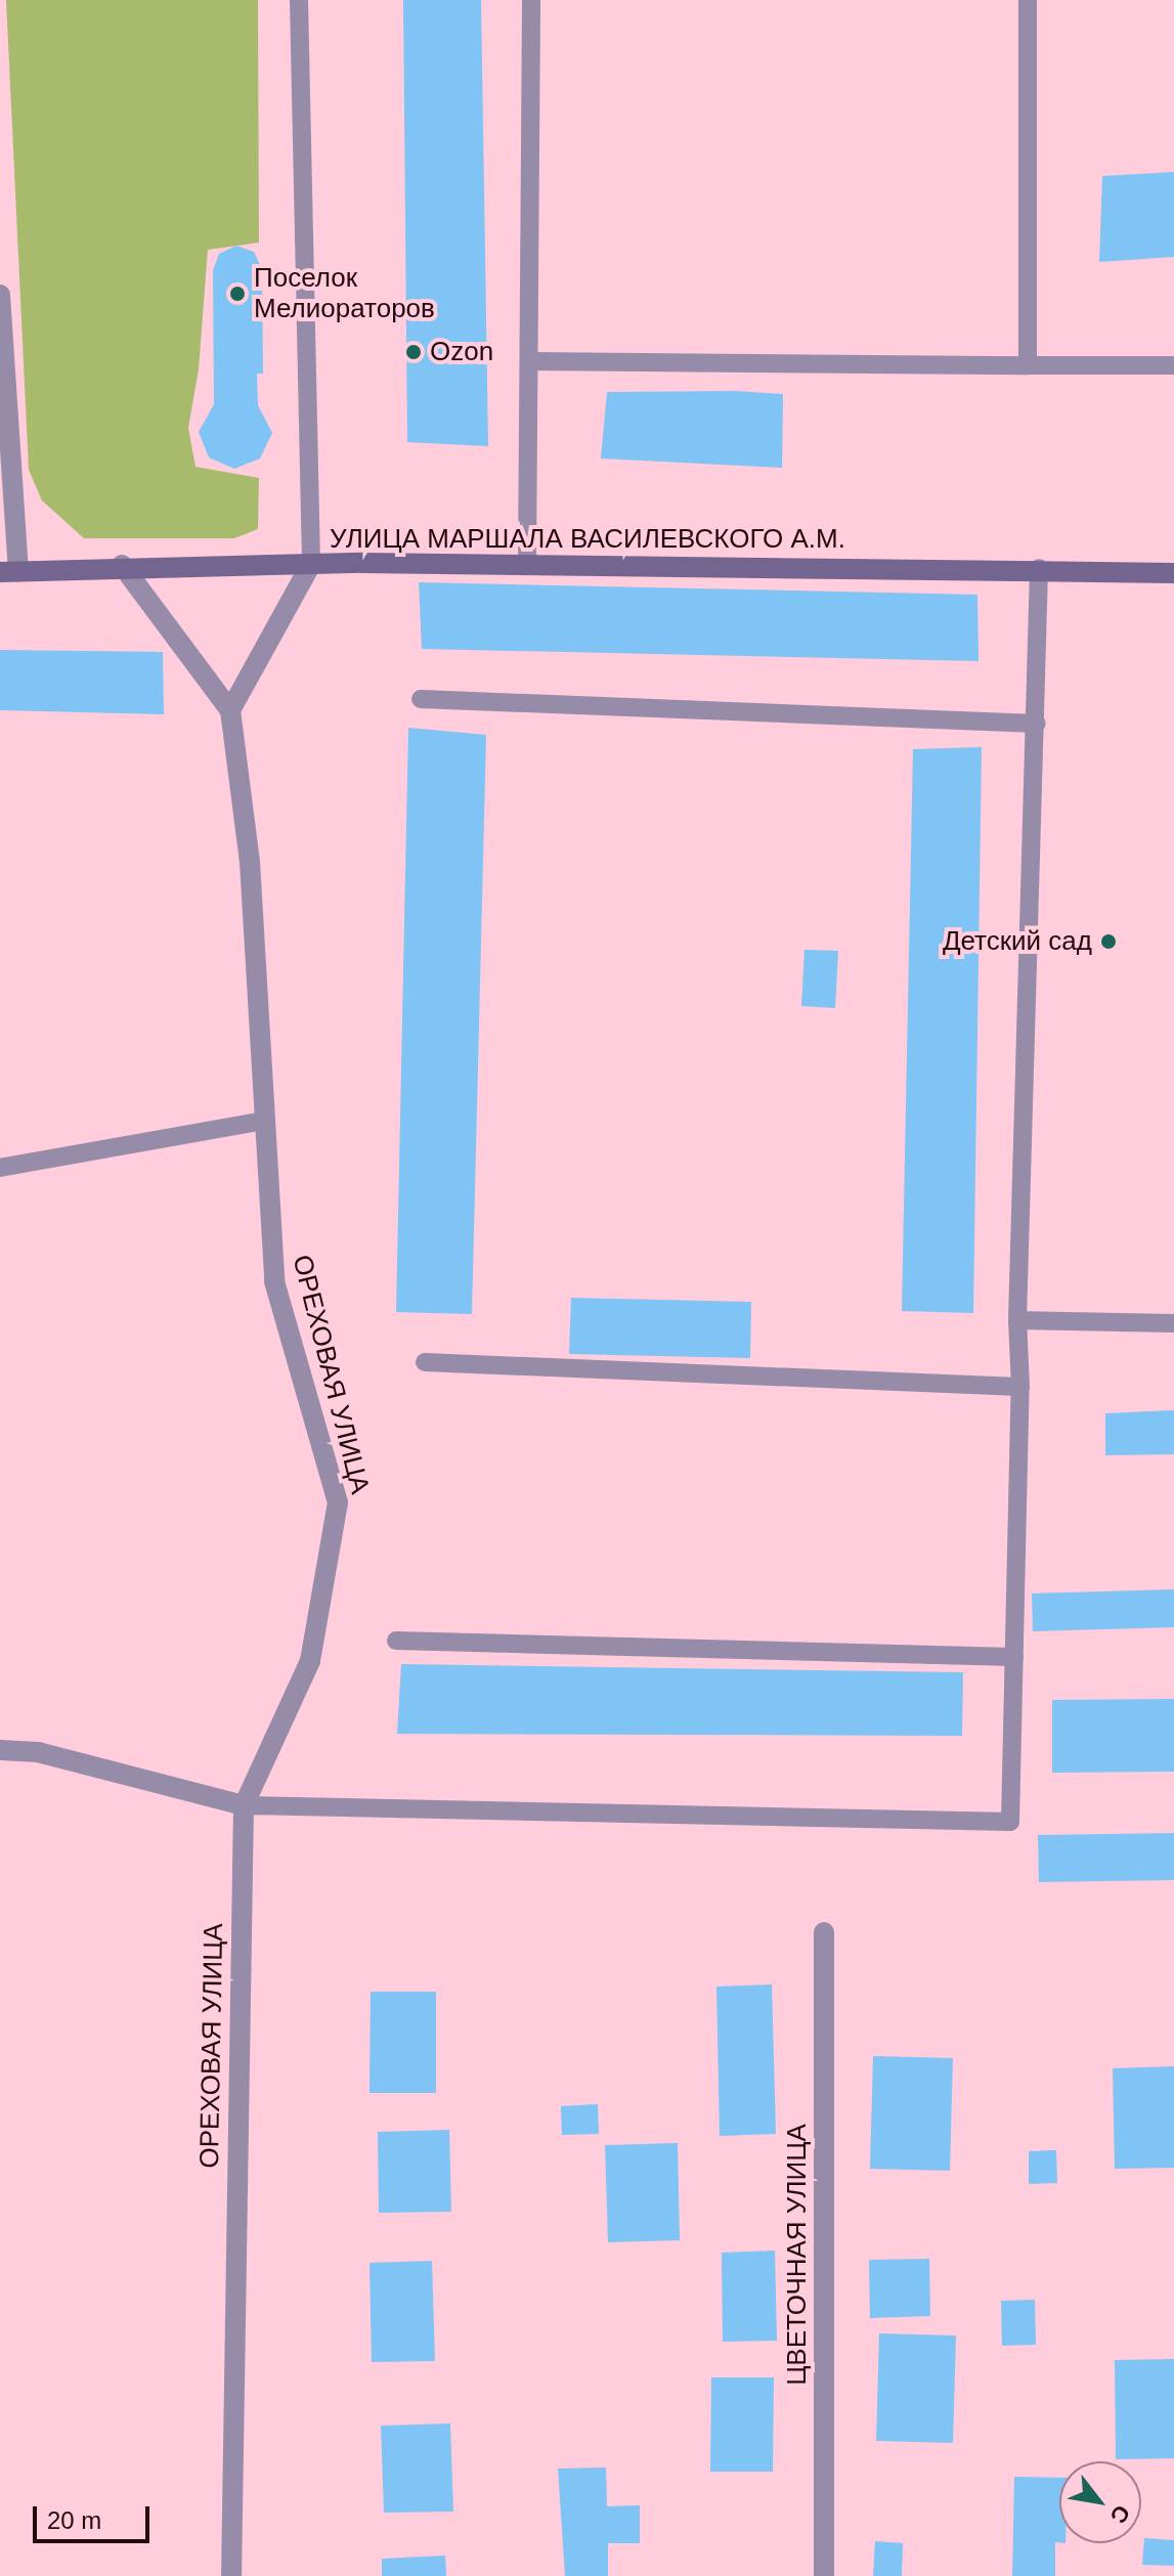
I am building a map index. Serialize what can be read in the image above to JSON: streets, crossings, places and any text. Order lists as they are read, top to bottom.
{
  "streets": {
    "main road": ["УЛИЦА МАРШАЛА ВАСИЛЕВСКОГО А.М."],
    "street": ["ОРЕХОВАЯ УЛИЦА", "ЦВЕТОЧНАЯ УЛИЦА"]
  },
  "crossings": [
    ["УЛИЦА МАРШАЛА ВАСИЛЕВСКОГО А.М.", "ОРЕХОВАЯ УЛИЦА"]
  ],
  "places": ["Поселок Мелиораторов", "Ozon", "Детский сад"],
  "scale_bar": "20 m",
  "north": "bottom right"
}
